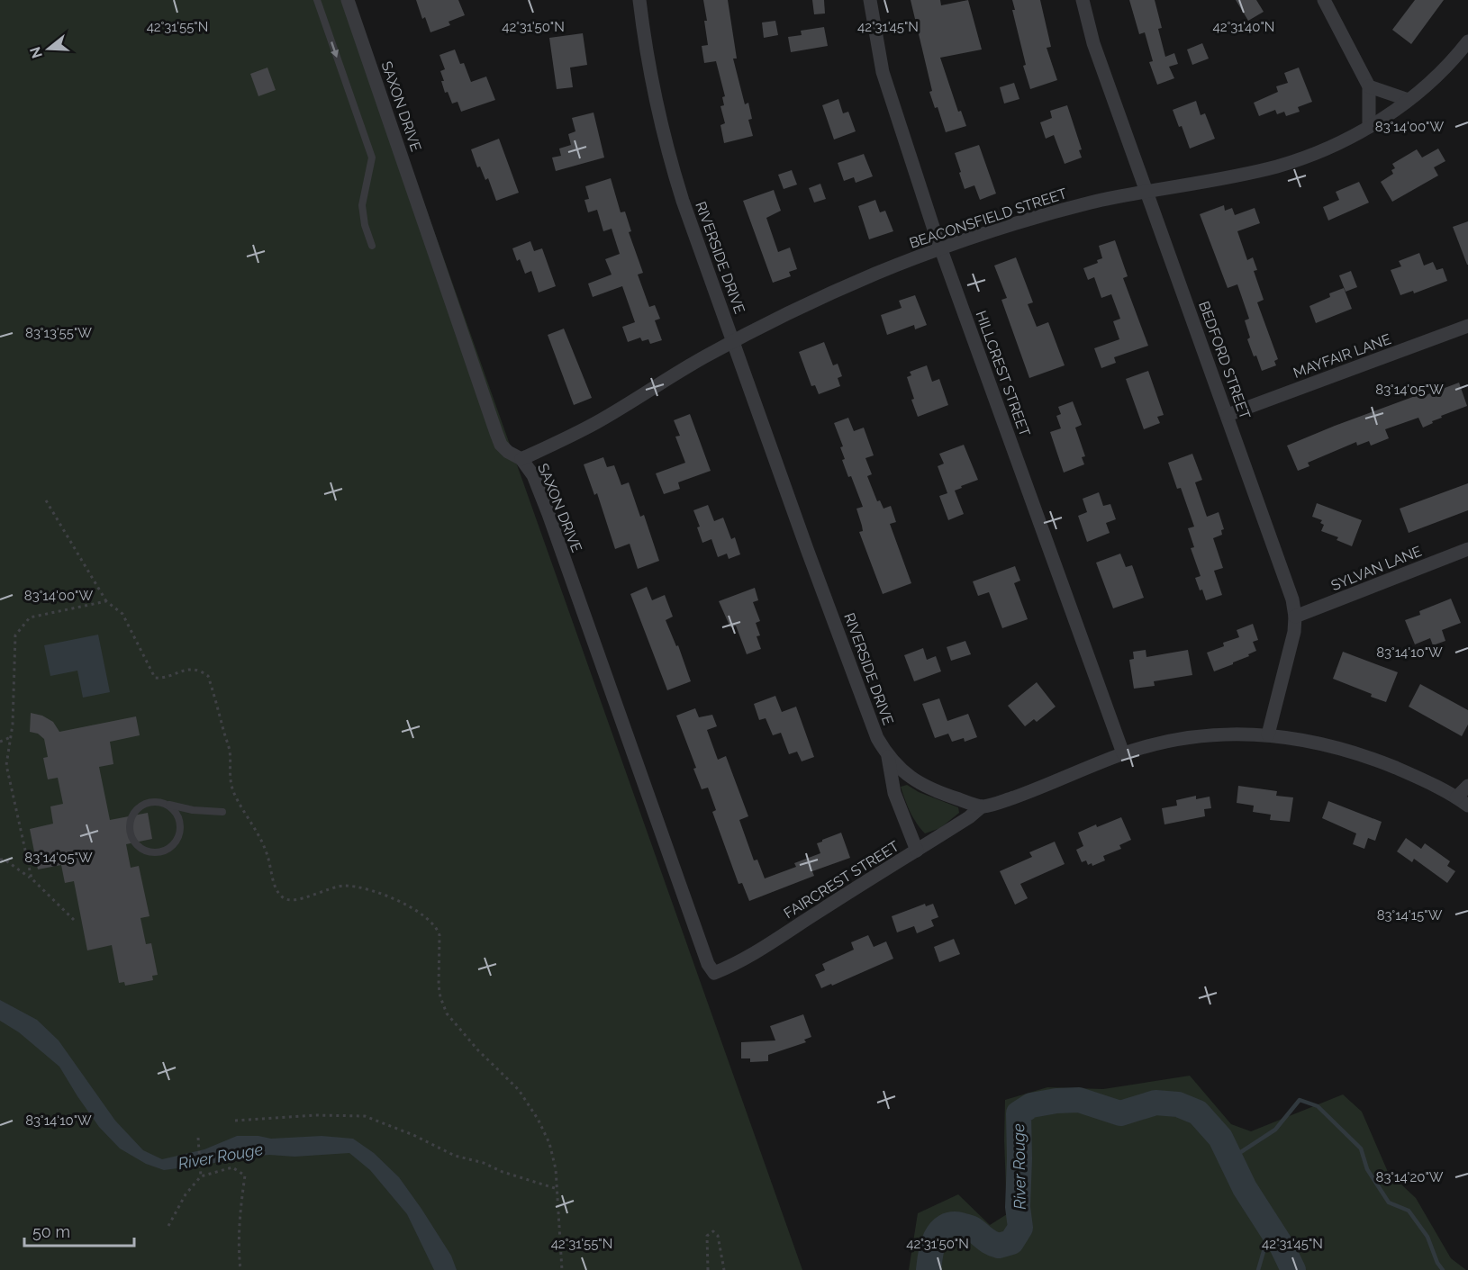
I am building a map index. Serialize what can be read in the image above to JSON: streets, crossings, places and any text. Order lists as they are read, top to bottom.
{
  "streets": {
    "street": [
      "SAXON DRIVE",
      "BEACONSFIELD STREET",
      "RIVERSIDE DRIVE",
      "MAYFAIR LANE",
      "BEDFORD STREET",
      "HILLCREST STREET",
      "SYLVAN LANE",
      "FAIRCREST STREET"
    ]
  },
  "crossings": [
    ["SAXON DRIVE", "BEACONSFIELD STREET"],
    ["SAXON DRIVE", "FAIRCREST STREET"],
    ["BEACONSFIELD STREET", "RIVERSIDE DRIVE"],
    ["BEACONSFIELD STREET", "BEDFORD STREET"],
    ["BEACONSFIELD STREET", "HILLCREST STREET"],
    ["RIVERSIDE DRIVE", "FAIRCREST STREET"],
    ["MAYFAIR LANE", "BEDFORD STREET"],
    ["BEDFORD STREET", "SYLVAN LANE"]
  ],
  "water": ["River Rouge"],
  "scale_bar": "50 m",
  "north": "left",
  "coordinates": [
    "42°31'55\"N",
    "42°31'50\"N",
    "42°31'45\"N",
    "42°31'40\"N",
    "83°14'00\"W",
    "83°13'55\"W",
    "83°14'05\"W",
    "83°14'10\"W",
    "83°14'15\"W",
    "83°14'20\"W"
  ]
}
